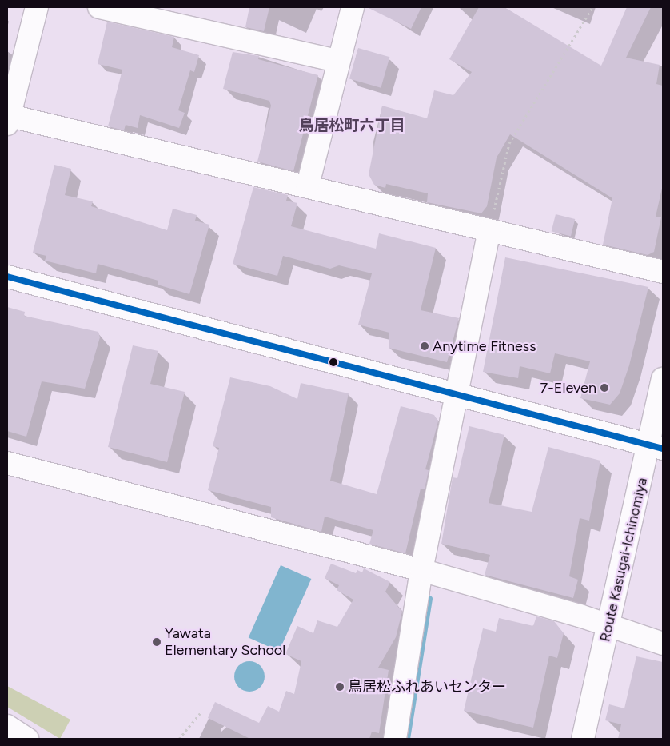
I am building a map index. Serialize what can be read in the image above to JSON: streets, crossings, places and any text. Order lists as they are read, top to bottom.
{
  "streets": {
    "street": ["Route Kasugai-Ichinomiya"]
  },
  "districts": ["鳥居松町六丁目"],
  "places": [
    "Anytime Fitness",
    "7-Eleven",
    "Yawata Elementary School",
    "鳥居松ふれあいセンター"
  ]
}
